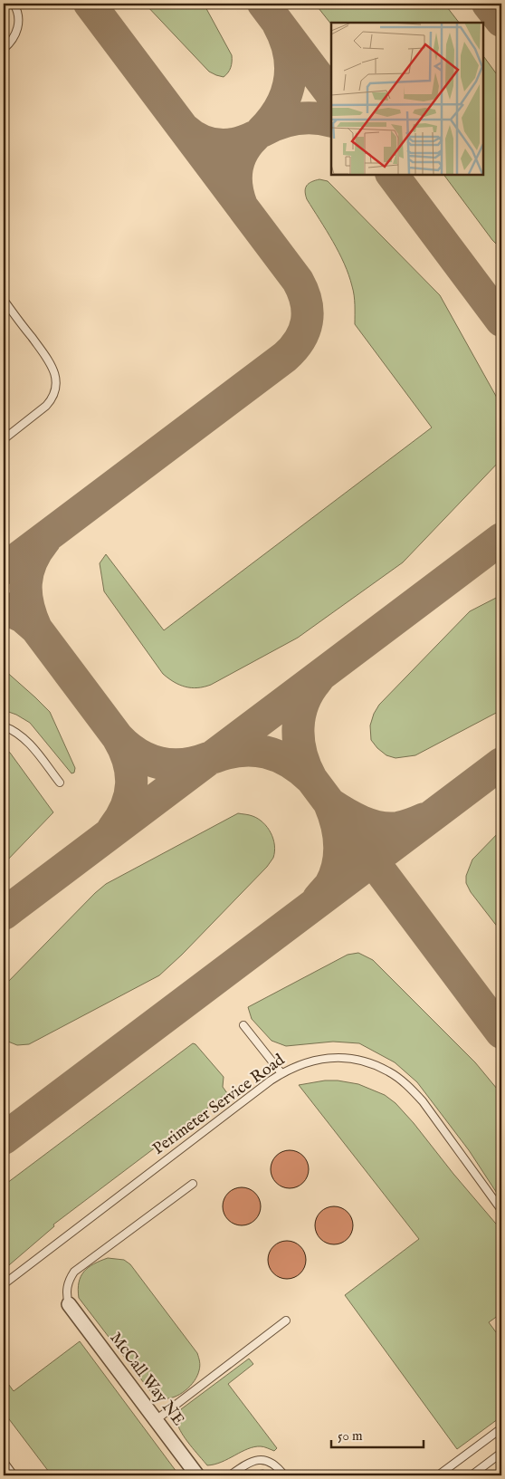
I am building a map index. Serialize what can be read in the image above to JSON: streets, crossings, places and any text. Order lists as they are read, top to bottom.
{
  "streets": {
    "street": ["McCall Way NE"],
    "lane": ["Perimeter Service Road"]
  },
  "scale_bar": "50 m"
}
